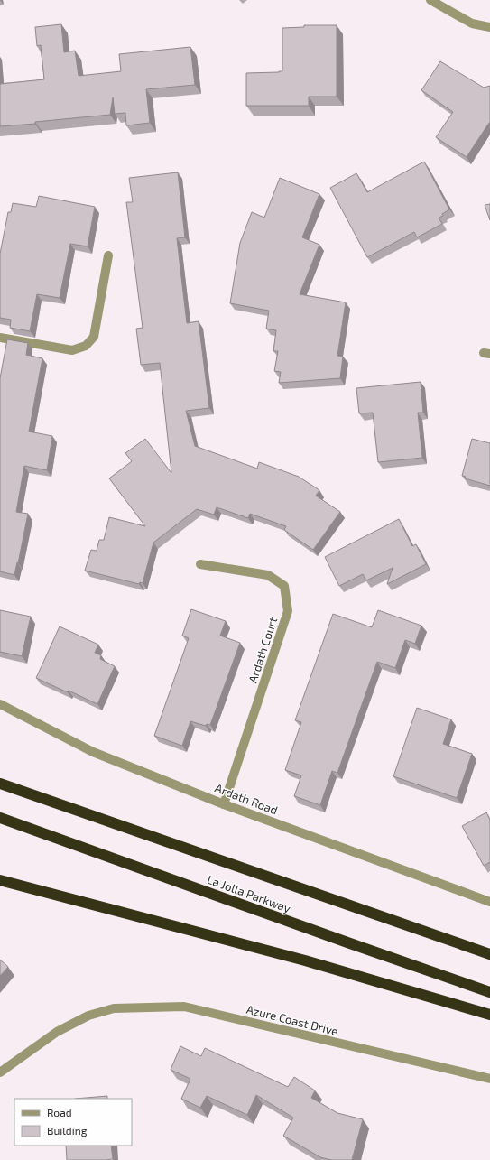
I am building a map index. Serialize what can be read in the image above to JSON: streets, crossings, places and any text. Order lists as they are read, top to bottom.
{
  "streets": {
    "highway": ["La Jolla Parkway"],
    "street": ["Ardath Court", "Ardath Road", "Azure Coast Drive"]
  },
  "crossings": [
    ["Ardath Court", "Ardath Road"]
  ],
  "legend": ["Road", "Building"]
}
